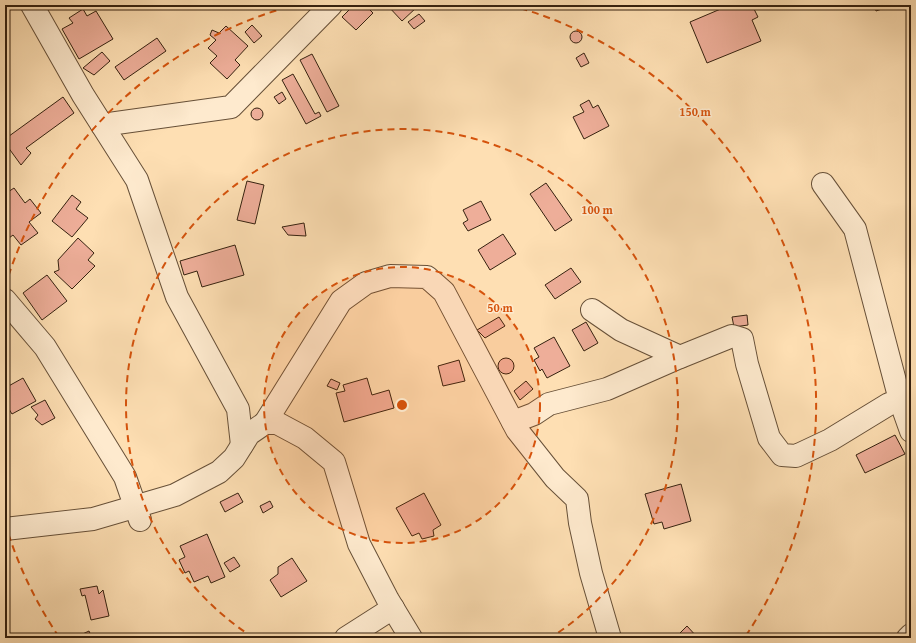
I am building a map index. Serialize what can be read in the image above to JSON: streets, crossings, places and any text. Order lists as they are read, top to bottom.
{
  "rings": ["150 m", "100 m", "50 m"]
}
